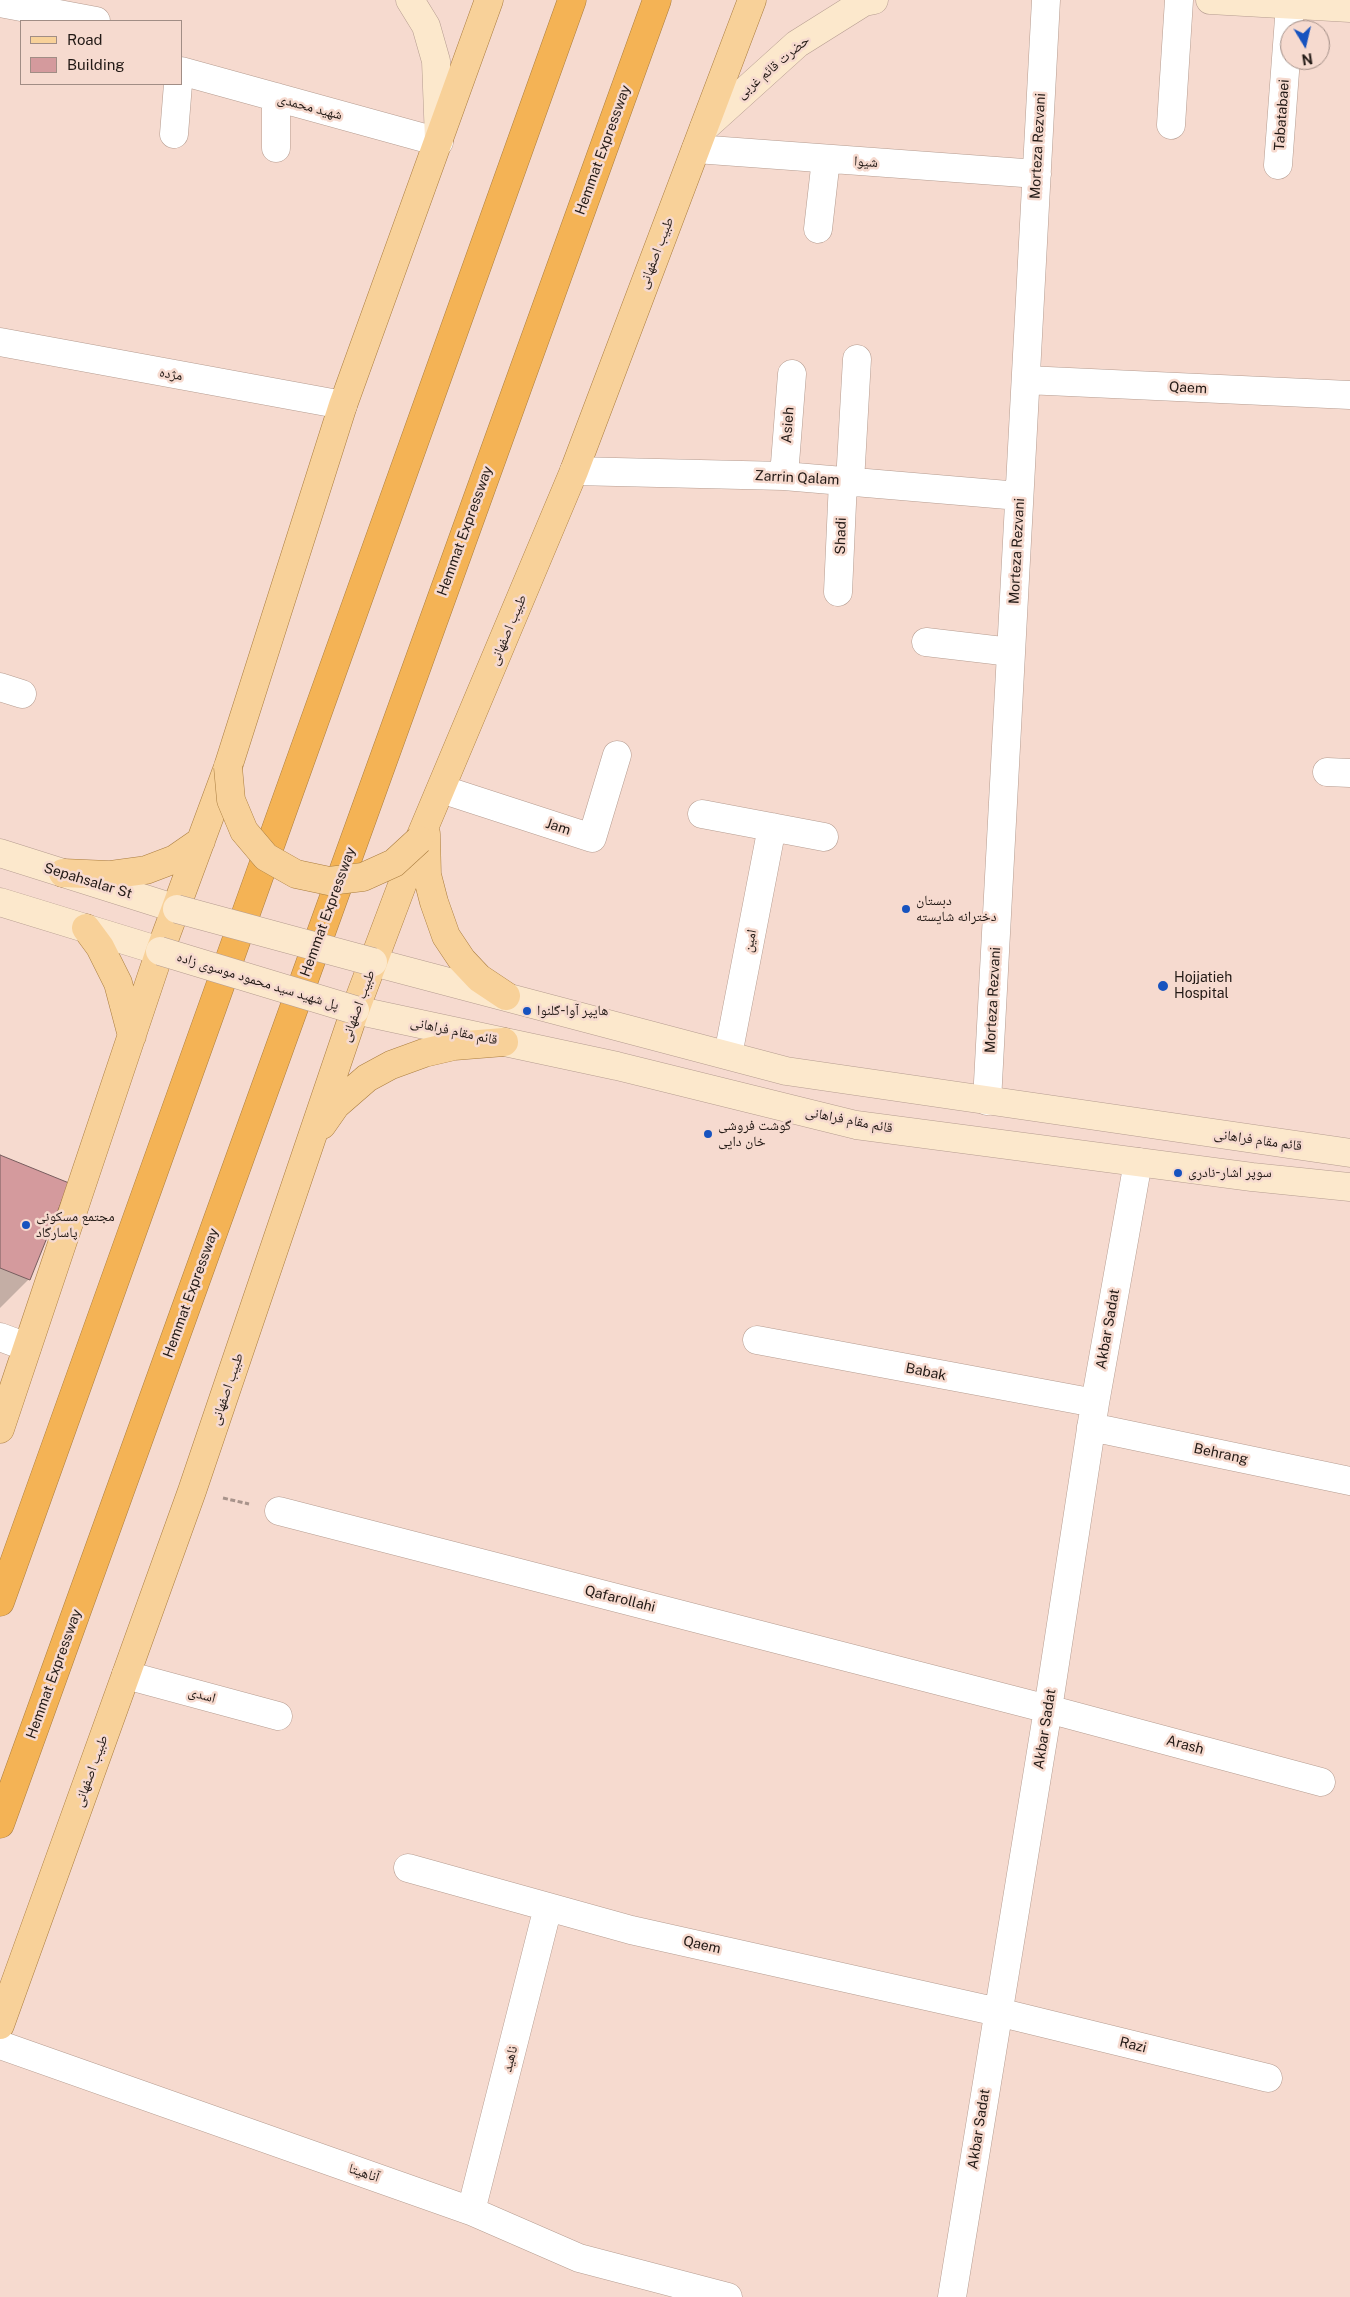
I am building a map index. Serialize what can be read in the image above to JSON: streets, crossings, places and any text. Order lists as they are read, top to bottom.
{
  "streets": {
    "highway": ["Hemmat Expressway"],
    "main road": [
      "حضرت قائم غربی",
      "طبیب اصفهانی",
      "Sepahsalar St",
      "پل شهید سید محمود موسوی زاده",
      "قائم مقام فراهانی"
    ],
    "street": [
      "شهید محمدی",
      "Tabatabaei",
      "Morteza Rezvani",
      "شیوا",
      "مژده",
      "Qaem",
      "Asieh",
      "Zarrin Qalam",
      "Shadi",
      "Jam",
      "امین",
      "Akbar Sadat",
      "Babak",
      "Behrang",
      "Qafarollahi",
      "اسدی",
      "Arash",
      "Razi",
      "ناهید",
      "آناهیتا"
    ]
  },
  "crossings": [
    ["حضرت قائم غربی", "شیوا"],
    ["حضرت قائم غربی", "طبیب اصفهانی"],
    ["Morteza Rezvani", "شیوا"],
    ["Morteza Rezvani", "Qaem"],
    ["Morteza Rezvani", "Zarrin Qalam"],
    ["Morteza Rezvani", "قائم مقام فراهانی"],
    ["شیوا", "طبیب اصفهانی"],
    ["طبیب اصفهانی", "Zarrin Qalam"],
    ["طبیب اصفهانی", "Jam"],
    ["طبیب اصفهانی", "پل شهید سید محمود موسوی زاده"],
    ["طبیب اصفهانی", "قائم مقام فراهانی"],
    ["طبیب اصفهانی", "اسدی"],
    ["Qaem", "Akbar Sadat"],
    ["Qaem", "Razi"],
    ["Qaem", "ناهید"],
    ["Asieh", "Zarrin Qalam"],
    ["Zarrin Qalam", "Shadi"],
    ["امین", "قائم مقام فراهانی"],
    ["پل شهید سید محمود موسوی زاده", "قائم مقام فراهانی"],
    ["قائم مقام فراهانی", "Akbar Sadat"],
    ["Akbar Sadat", "Babak"],
    ["Akbar Sadat", "Behrang"],
    ["Akbar Sadat", "Qafarollahi"],
    ["Akbar Sadat", "Arash"],
    ["Akbar Sadat", "Razi"],
    ["Babak", "Behrang"],
    ["Qafarollahi", "Arash"],
    ["ناهید", "آناهیتا"]
  ],
  "places": [
    "دبستان دخترانه شایسته",
    "Hojjatieh Hospital",
    "هایپر آوا-گلنوا",
    "گوشت فروشی خان دایی",
    "سوپر اشار-نادری",
    "مجتمع مسکونی پاسارگاد"
  ],
  "legend": ["Road", "Building"],
  "north": "bottom"
}
